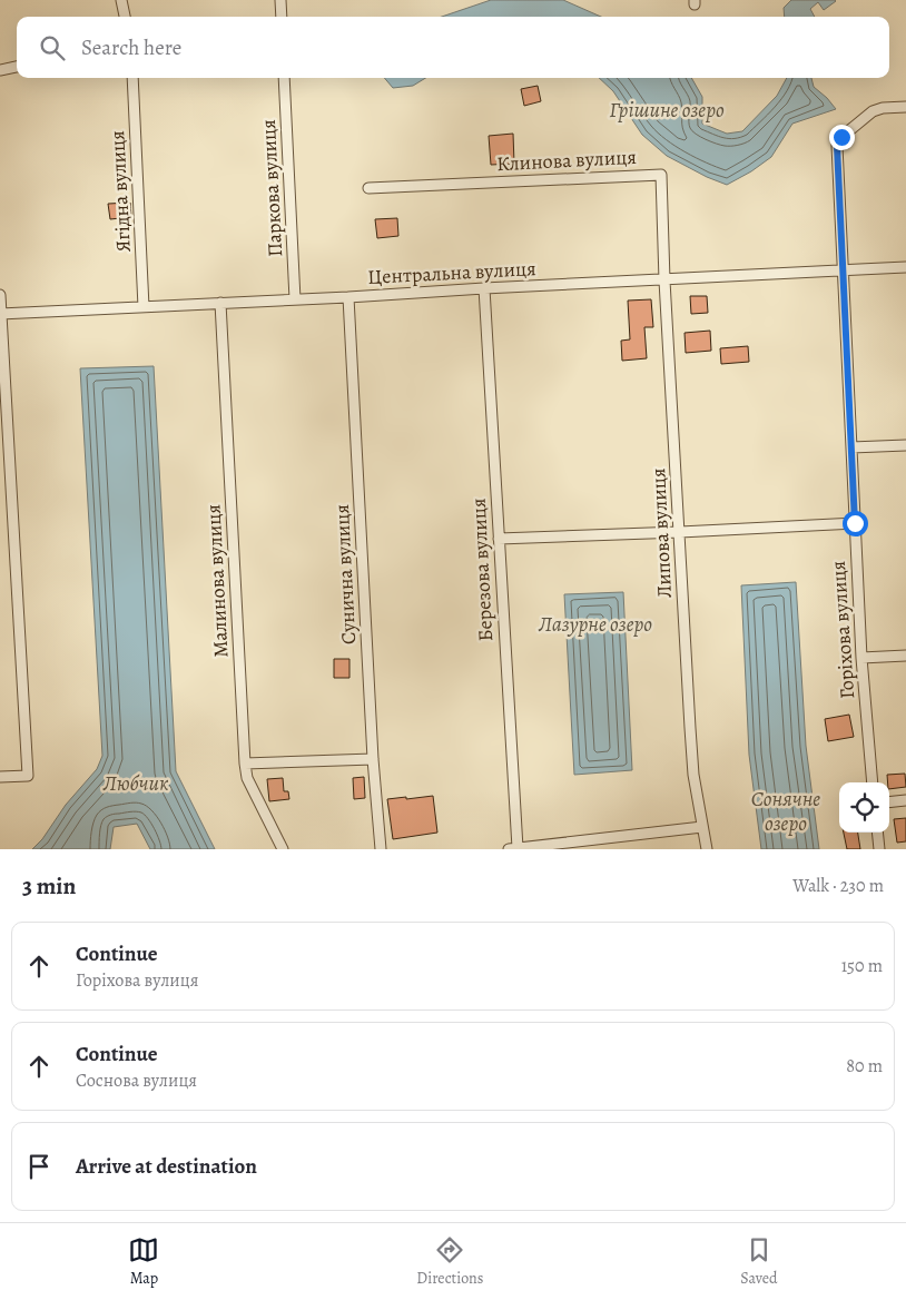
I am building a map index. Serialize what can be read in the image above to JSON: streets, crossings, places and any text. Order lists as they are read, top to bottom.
{
  "streets": {
    "street": [
      "Клинова вулиця",
      "Паркова вулиця",
      "Ягідна вулиця",
      "Центральна вулиця",
      "Липова вулиця",
      "Березова вулиця",
      "Сунична вулиця",
      "Малинова вулиця",
      "Горіхова вулиця"
    ]
  },
  "crossings": [
    ["Клинова вулиця", "Центральна вулиця"],
    ["Клинова вулиця", "Липова вулиця"],
    ["Паркова вулиця", "Центральна вулиця"],
    ["Ягідна вулиця", "Центральна вулиця"],
    ["Центральна вулиця", "Липова вулиця"],
    ["Центральна вулиця", "Березова вулиця"],
    ["Центральна вулиця", "Сунична вулиця"],
    ["Центральна вулиця", "Малинова вулиця"],
    ["Центральна вулиця", "Горіхова вулиця"]
  ],
  "water": [
    "Грішине озеро",
    "Лазурне озеро",
    "Любчик",
    "Сонячне озеро"
  ],
  "page": {
    "search": "Search here",
    "heading": ["3 min", "Walk · 230 m"],
    "list": [
      ["Continue", "Горіхова вулиця", "150 m"],
      ["Continue", "Соснова вулиця", "80 m"],
      "Arrive at destination"
    ],
    "nav": ["Map", "Directions", "Saved"]
  }
}
